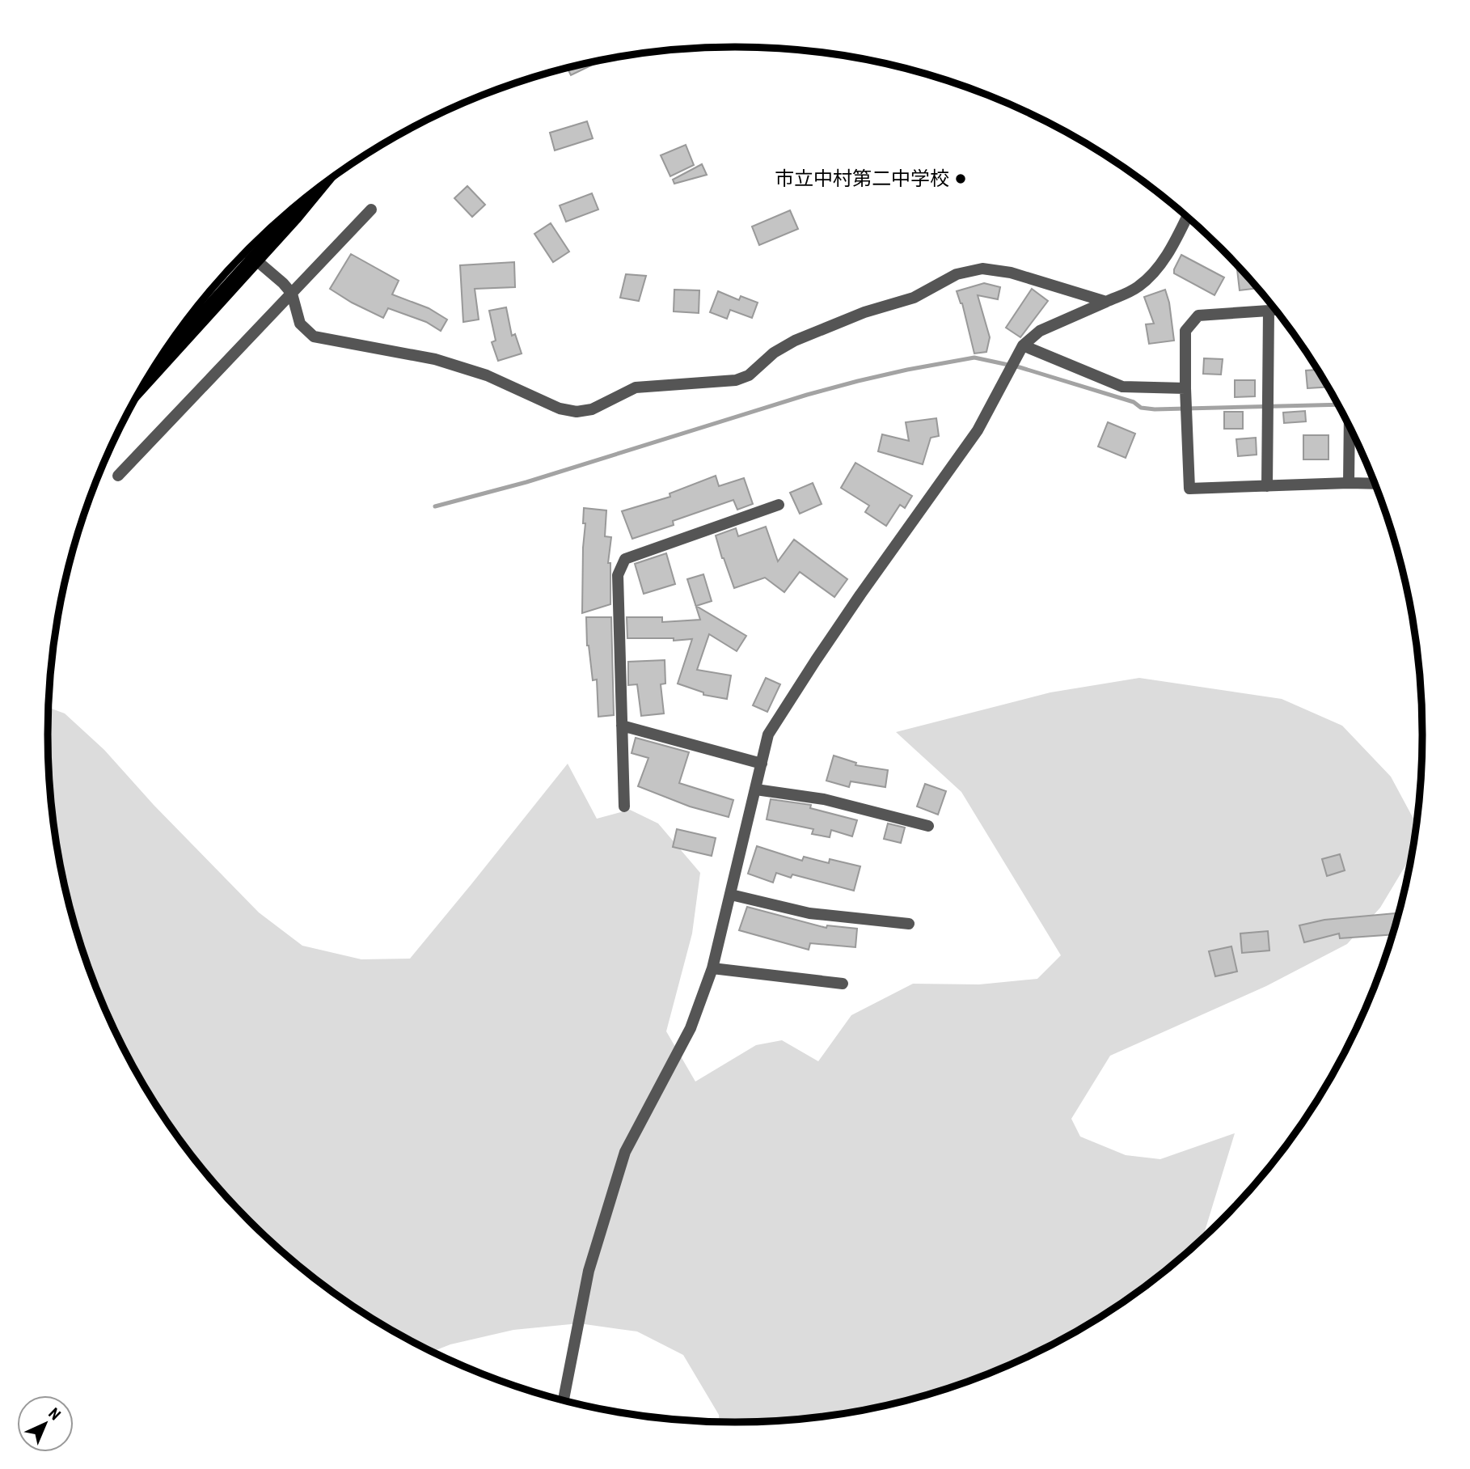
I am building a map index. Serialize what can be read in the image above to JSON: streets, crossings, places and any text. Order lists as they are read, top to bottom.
{
  "places": ["市立中村第二中学校"],
  "north": "top right"
}
